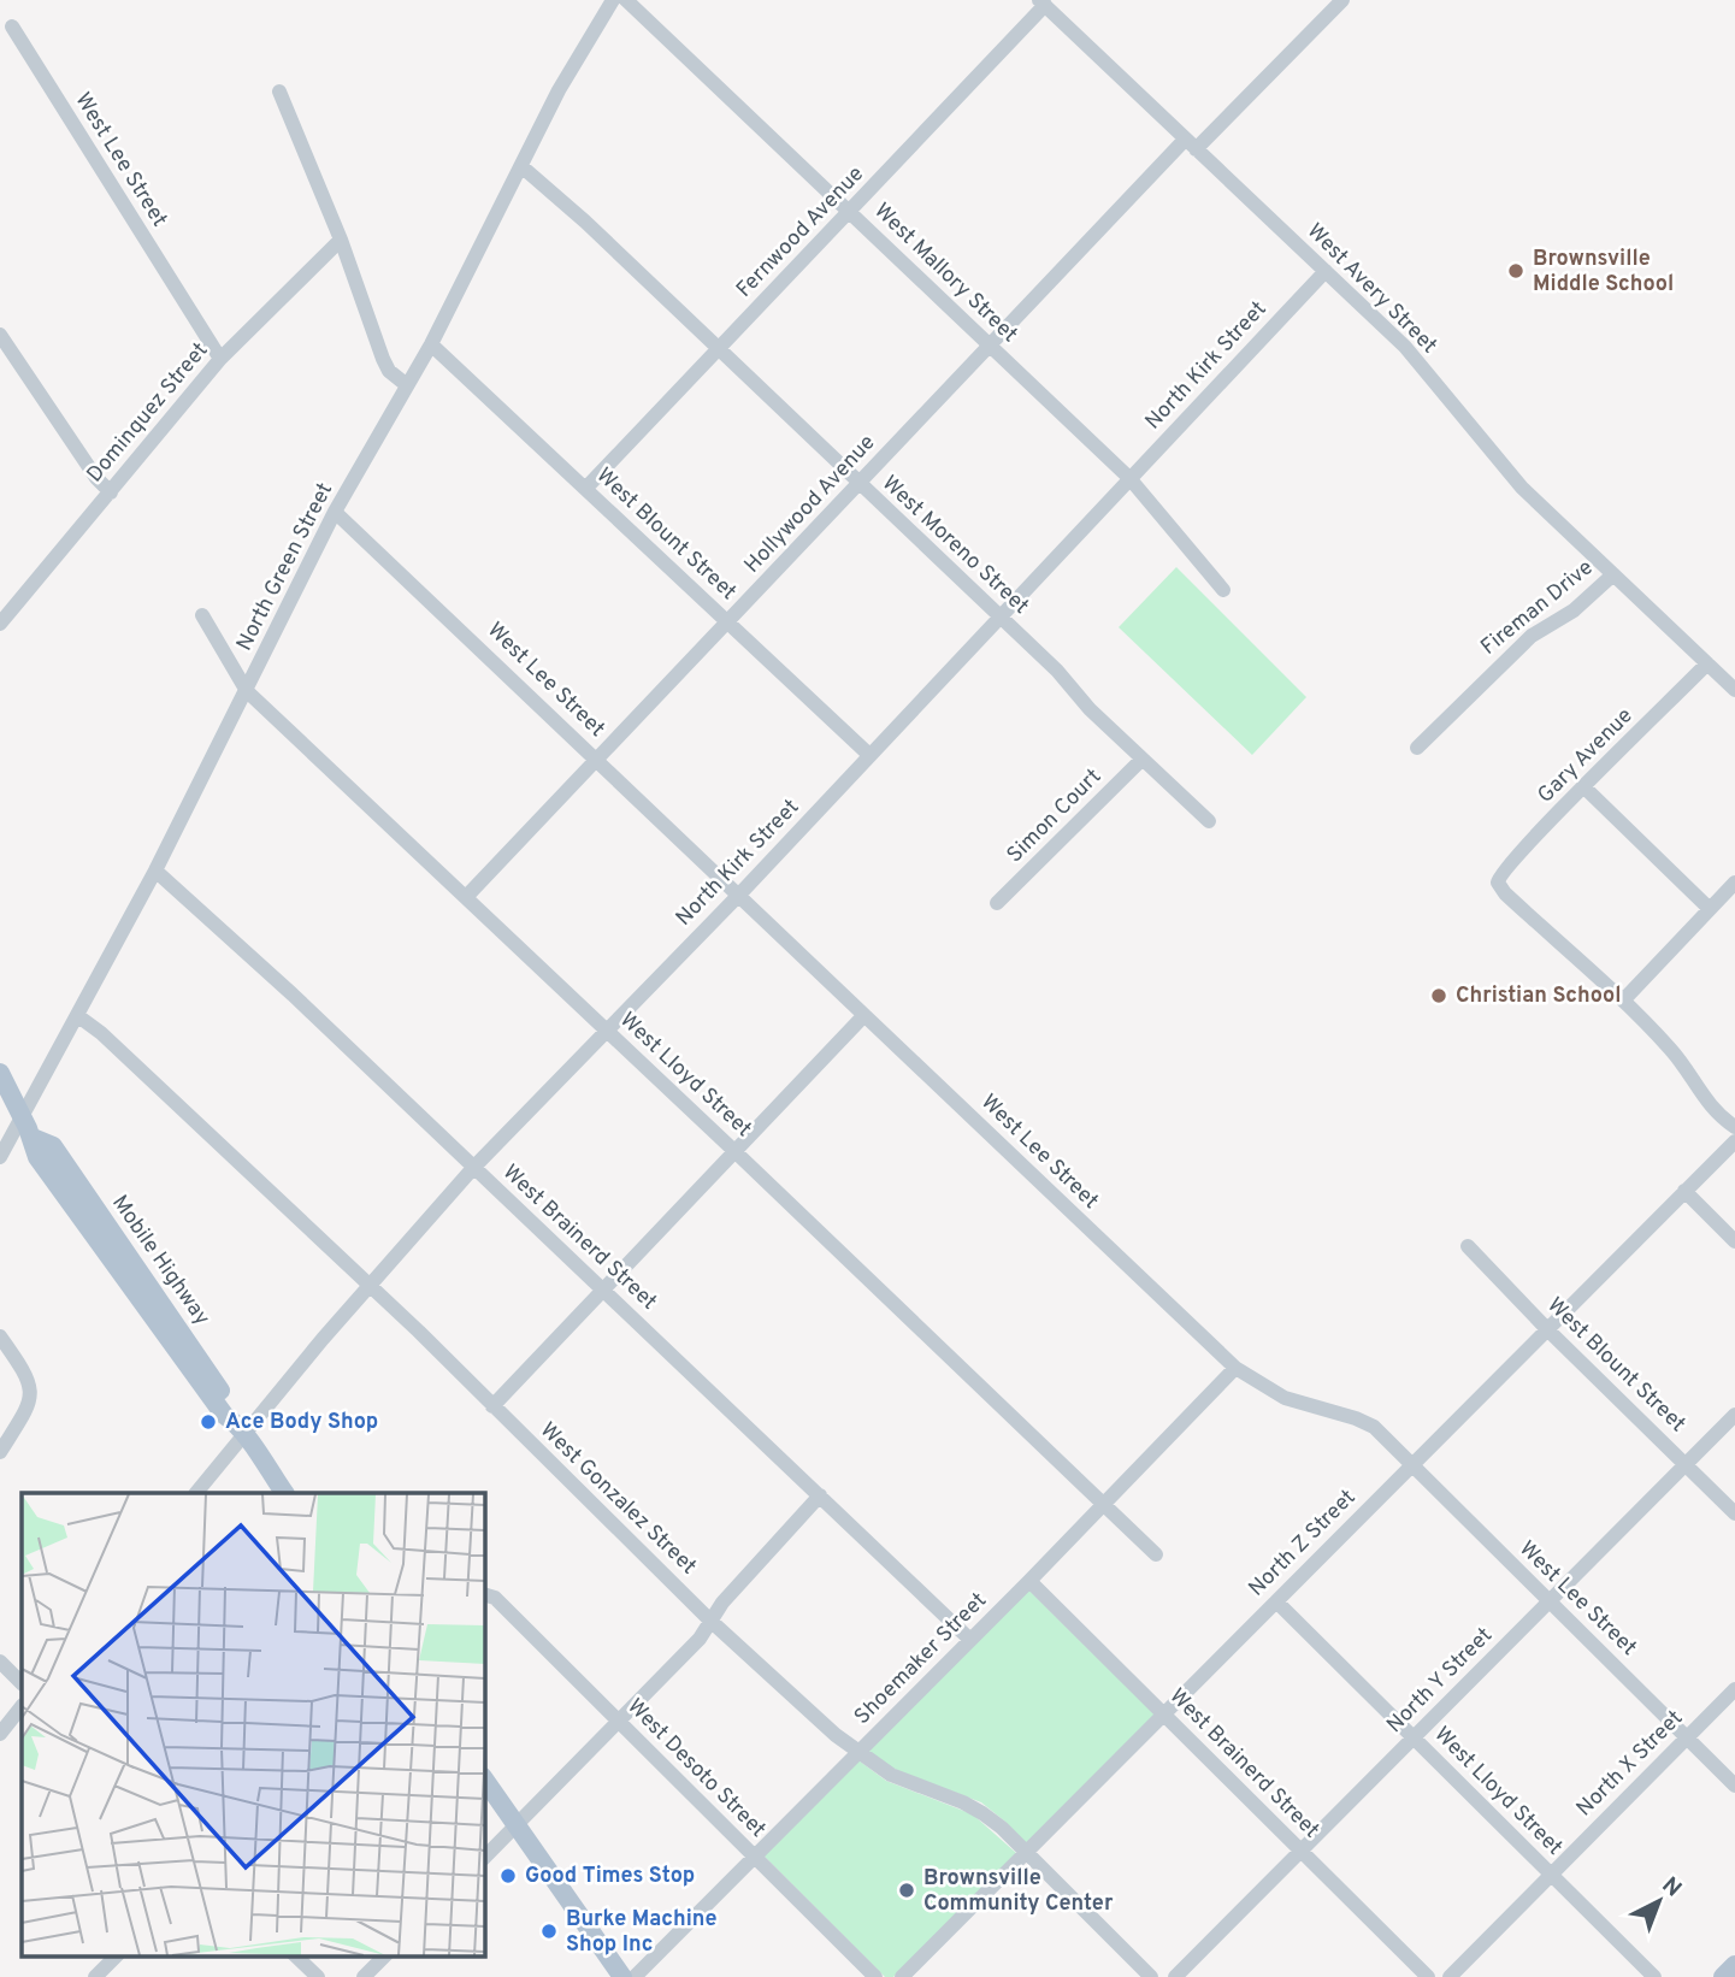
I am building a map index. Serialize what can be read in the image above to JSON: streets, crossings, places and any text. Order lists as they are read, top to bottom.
{
  "streets": {
    "main road": ["Mobile Highway"],
    "street": [
      "West Lee Street",
      "Fernwood Avenue",
      "West Mallory Street",
      "West Avery Street",
      "North Kirk Street",
      "Dominquez Street",
      "Hollywood Avenue",
      "West Blount Street",
      "West Moreno Street",
      "North Green Street",
      "Fireman Drive",
      "Gary Avenue",
      "Simon Court",
      "West Lloyd Street",
      "West Brainerd Street",
      "West Gonzalez Street",
      "North Z Street",
      "Shoemaker Street",
      "North Y Street",
      "North X Street",
      "West Desoto Street"
    ]
  },
  "crossings": [
    ["West Lee Street", "North Kirk Street"],
    ["West Lee Street", "Dominquez Street"],
    ["West Lee Street", "Hollywood Avenue"],
    ["West Lee Street", "North Green Street"],
    ["West Lee Street", "North Z Street"],
    ["West Lee Street", "Shoemaker Street"],
    ["West Lee Street", "North Y Street"],
    ["West Lee Street", "North X Street"],
    ["Fernwood Avenue", "West Mallory Street"],
    ["Fernwood Avenue", "West Avery Street"],
    ["Fernwood Avenue", "West Blount Street"],
    ["Fernwood Avenue", "West Moreno Street"],
    ["West Mallory Street", "North Kirk Street"],
    ["West Mallory Street", "Hollywood Avenue"],
    ["West Avery Street", "North Kirk Street"],
    ["West Avery Street", "Hollywood Avenue"],
    ["West Avery Street", "Fireman Drive"],
    ["West Avery Street", "Gary Avenue"],
    ["North Kirk Street", "West Blount Street"],
    ["North Kirk Street", "West Moreno Street"],
    ["North Kirk Street", "West Lloyd Street"],
    ["North Kirk Street", "West Brainerd Street"],
    ["North Kirk Street", "Mobile Highway"],
    ["North Kirk Street", "West Gonzalez Street"],
    ["Hollywood Avenue", "West Blount Street"],
    ["Hollywood Avenue", "West Moreno Street"],
    ["Hollywood Avenue", "West Lloyd Street"],
    ["West Blount Street", "North Green Street"],
    ["West Blount Street", "North Z Street"],
    ["West Blount Street", "North Y Street"],
    ["West Moreno Street", "North Green Street"],
    ["West Moreno Street", "Simon Court"],
    ["North Green Street", "West Lloyd Street"],
    ["North Green Street", "West Brainerd Street"],
    ["North Green Street", "Mobile Highway"],
    ["North Green Street", "West Gonzalez Street"],
    ["West Lloyd Street", "North Z Street"],
    ["West Lloyd Street", "Shoemaker Street"],
    ["West Lloyd Street", "North Y Street"],
    ["West Lloyd Street", "North X Street"],
    ["West Brainerd Street", "North Z Street"],
    ["West Brainerd Street", "Shoemaker Street"],
    ["West Brainerd Street", "North Y Street"],
    ["West Gonzalez Street", "North Z Street"],
    ["West Gonzalez Street", "Shoemaker Street"],
    ["Shoemaker Street", "West Desoto Street"]
  ],
  "places": [
    "Brownsville Middle School",
    "Christian School",
    "Ace Body Shop",
    "Good Times Stop",
    "Brownsville Community Center",
    "Burke Machine Shop Inc"
  ],
  "north": "top right"
}
